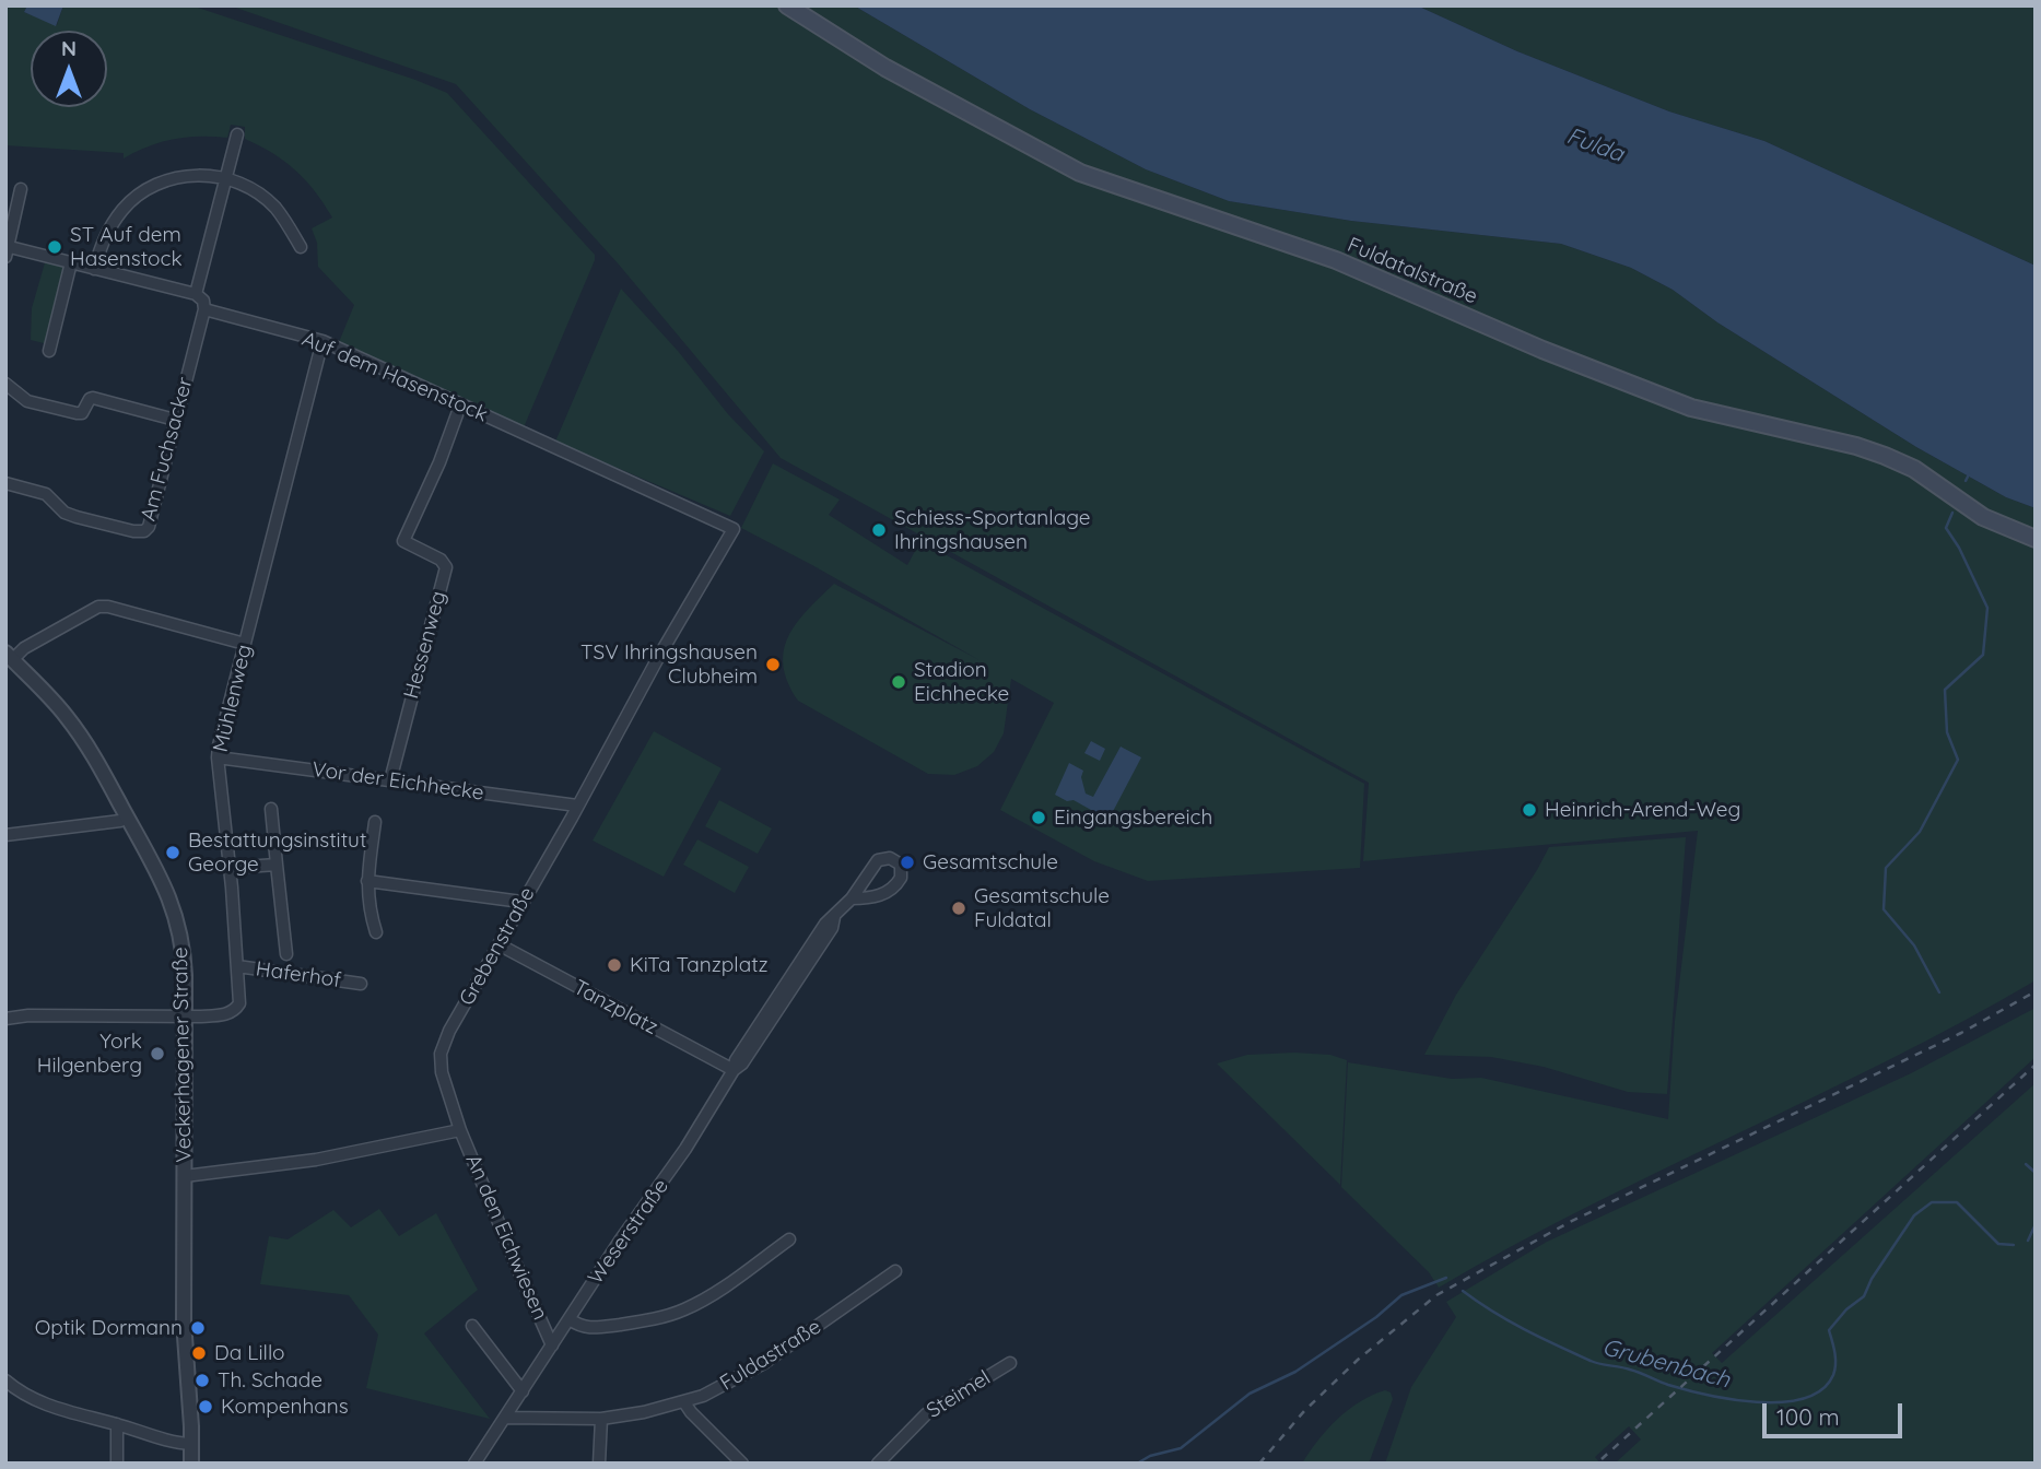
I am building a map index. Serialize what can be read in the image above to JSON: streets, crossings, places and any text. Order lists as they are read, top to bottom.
{
  "streets": {
    "main road": ["Fuldatalstraße"],
    "street": [
      "Auf dem Hasenstock",
      "Am Fuchsacker",
      "Hessenweg",
      "Mühlenweg",
      "Vor der Eichhecke",
      "Grebenstraße",
      "Haferhof",
      "Tanzplatz",
      "Veckerhagener Straße",
      "Weserstraße",
      "An den Eichwiesen",
      "Fuldastraße",
      "Steimel"
    ]
  },
  "crossings": [
    ["Auf dem Hasenstock", "Am Fuchsacker"],
    ["Auf dem Hasenstock", "Hessenweg"],
    ["Auf dem Hasenstock", "Mühlenweg"],
    ["Auf dem Hasenstock", "Grebenstraße"],
    ["Hessenweg", "Vor der Eichhecke"],
    ["Mühlenweg", "Vor der Eichhecke"],
    ["Mühlenweg", "Haferhof"],
    ["Mühlenweg", "Veckerhagener Straße"],
    ["Vor der Eichhecke", "Grebenstraße"],
    ["Grebenstraße", "Tanzplatz"],
    ["Grebenstraße", "An den Eichwiesen"],
    ["Tanzplatz", "Weserstraße"],
    ["Weserstraße", "An den Eichwiesen"],
    ["Weserstraße", "Fuldastraße"]
  ],
  "water": ["Fulda", "Grubenbach"],
  "places": [
    "ST Auf dem Hasenstock",
    "Schiess-Sportanlage Ihringshausen",
    "TSV Ihringshausen Clubheim",
    "Stadion Eichhecke",
    "Heinrich-Arend-Weg",
    "Eingangsbereich",
    "Bestattungsinstitut George",
    "Gesamtschule",
    "Gesamtschule Fuldatal",
    "KiTa Tanzplatz",
    "York Hilgenberg",
    "Optik Dormann",
    "Da Lillo",
    "Th. Schade",
    "Kompenhans"
  ],
  "scale_bar": "100 m",
  "north": "top"
}
